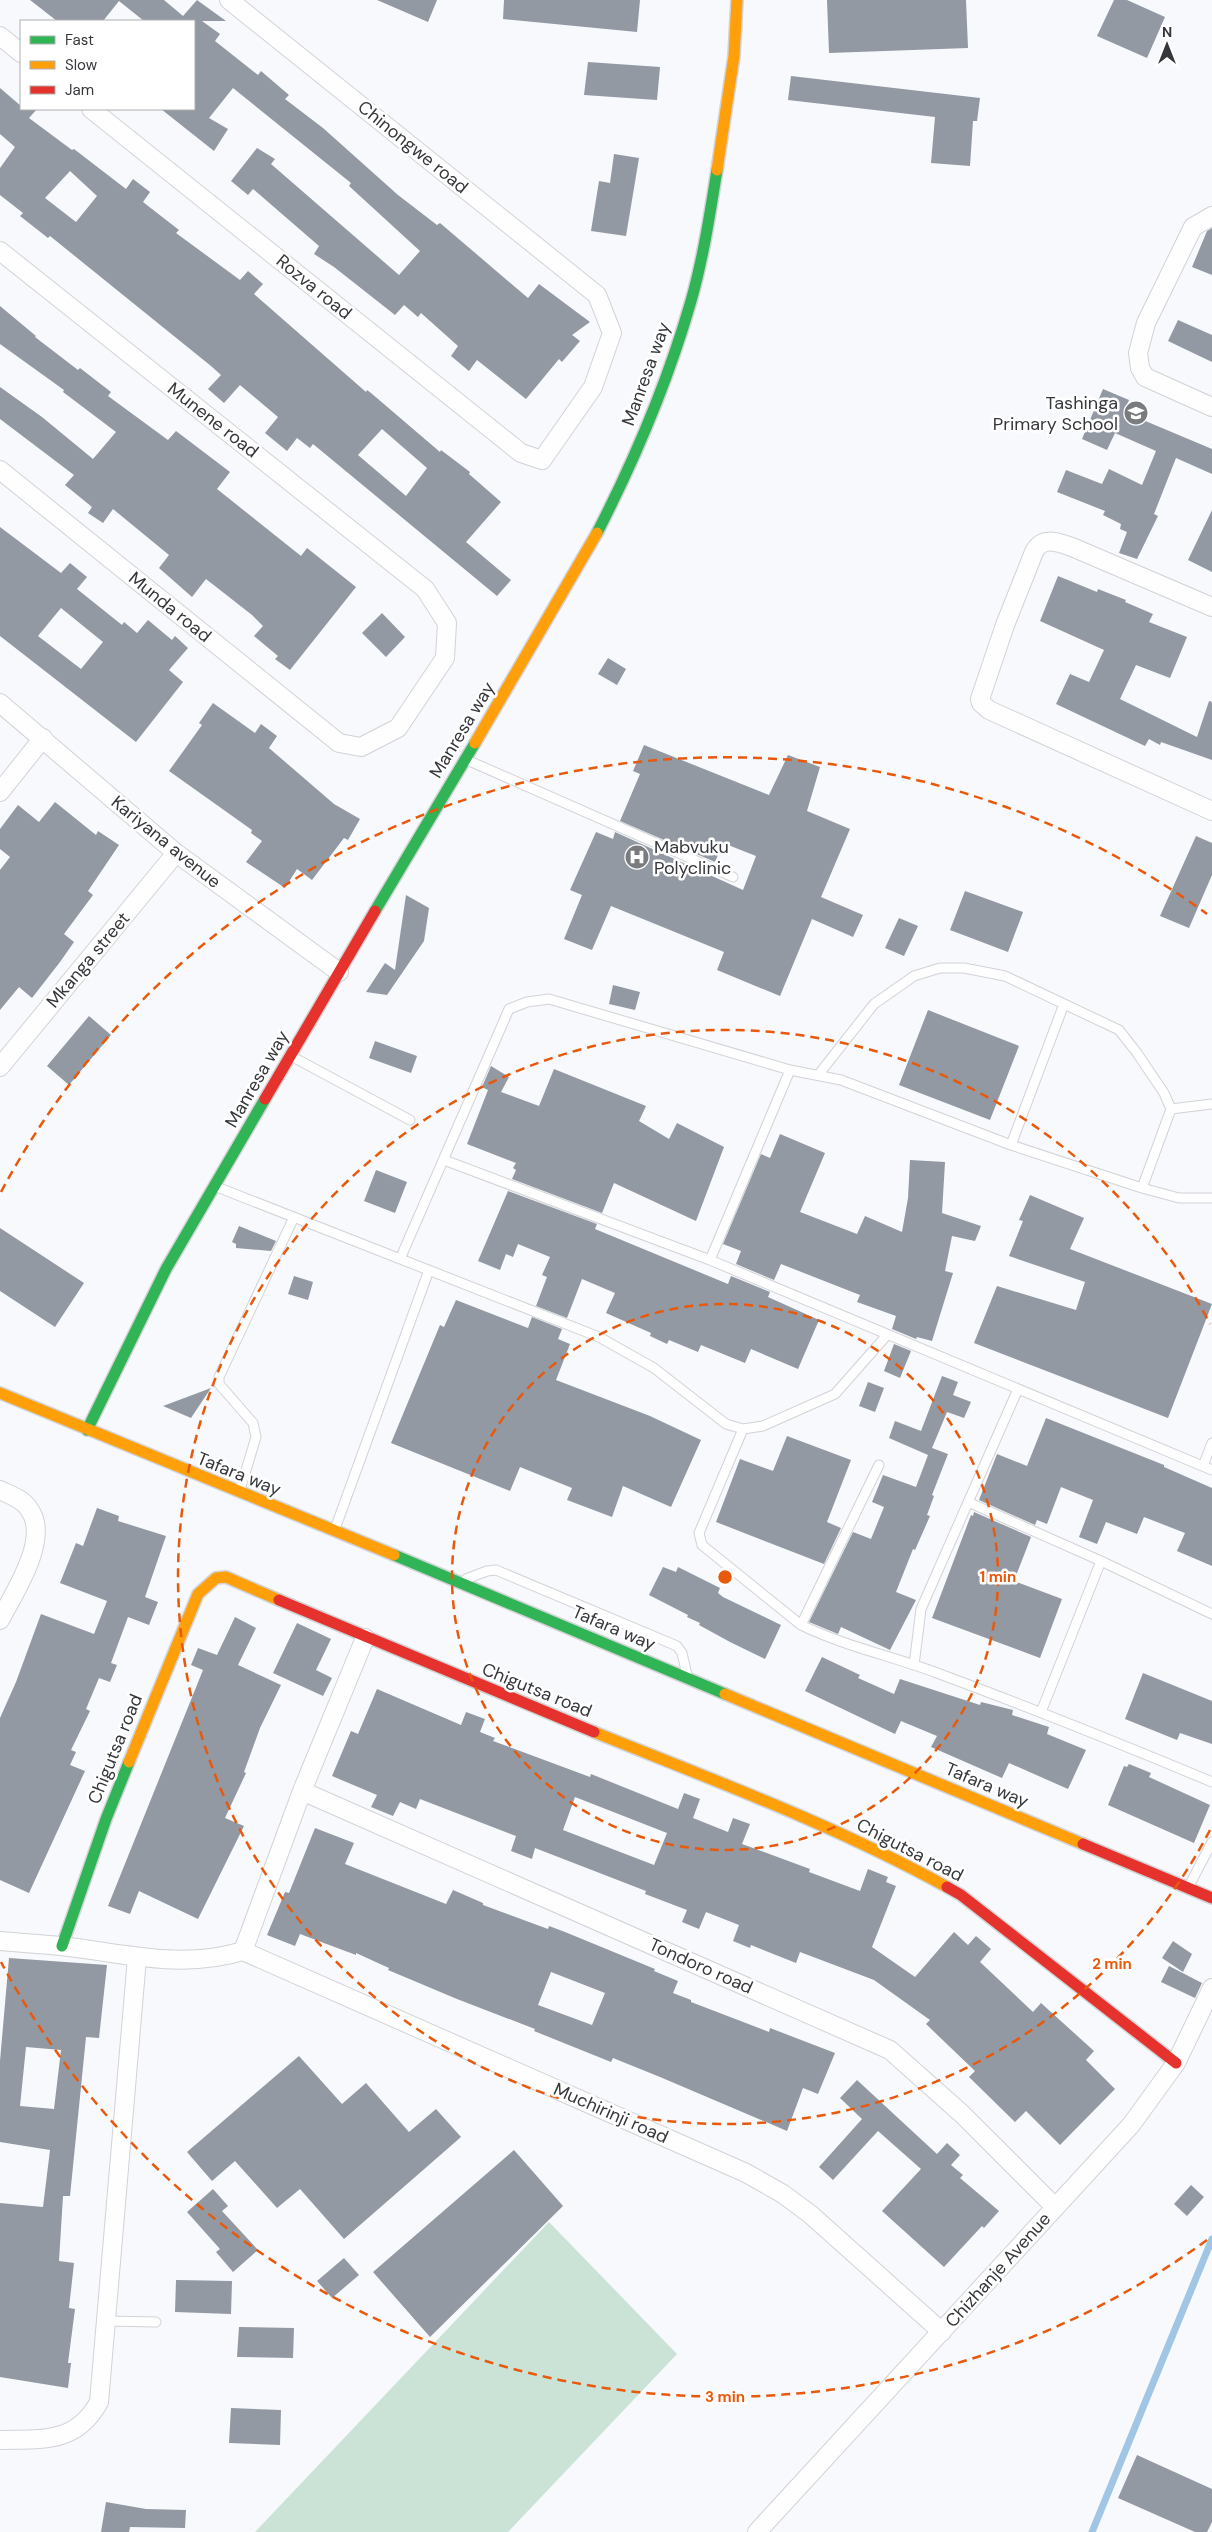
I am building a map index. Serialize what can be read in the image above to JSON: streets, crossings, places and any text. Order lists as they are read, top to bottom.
{
  "streets": {
    "street": [
      "Chinongwe road",
      "Rozva road",
      "Manresa way",
      "Munene road",
      "Munda road",
      "Kariyana avenue",
      "Mkanga street",
      "Tafara way",
      "Chigutsa road",
      "Tondoro road",
      "Muchirinji road",
      "Chizhanje Avenue"
    ]
  },
  "crossings": [
    ["Chinongwe road", "Rozva road"],
    ["Manresa way", "Kariyana avenue"],
    ["Manresa way", "Tafara way"],
    ["Munene road", "Munda road"],
    ["Kariyana avenue", "Mkanga street"],
    ["Chigutsa road", "Chizhanje Avenue"],
    ["Tondoro road", "Chizhanje Avenue"],
    ["Muchirinji road", "Chizhanje Avenue"]
  ],
  "places": {
    "school or university": ["Tashinga Primary School"],
    "hospital": ["Mabvuku Polyclinic"]
  },
  "legend": ["Fast", "Slow", "Jam"],
  "north": "top",
  "rings": ["1 min", "2 min", "3 min"]
}
